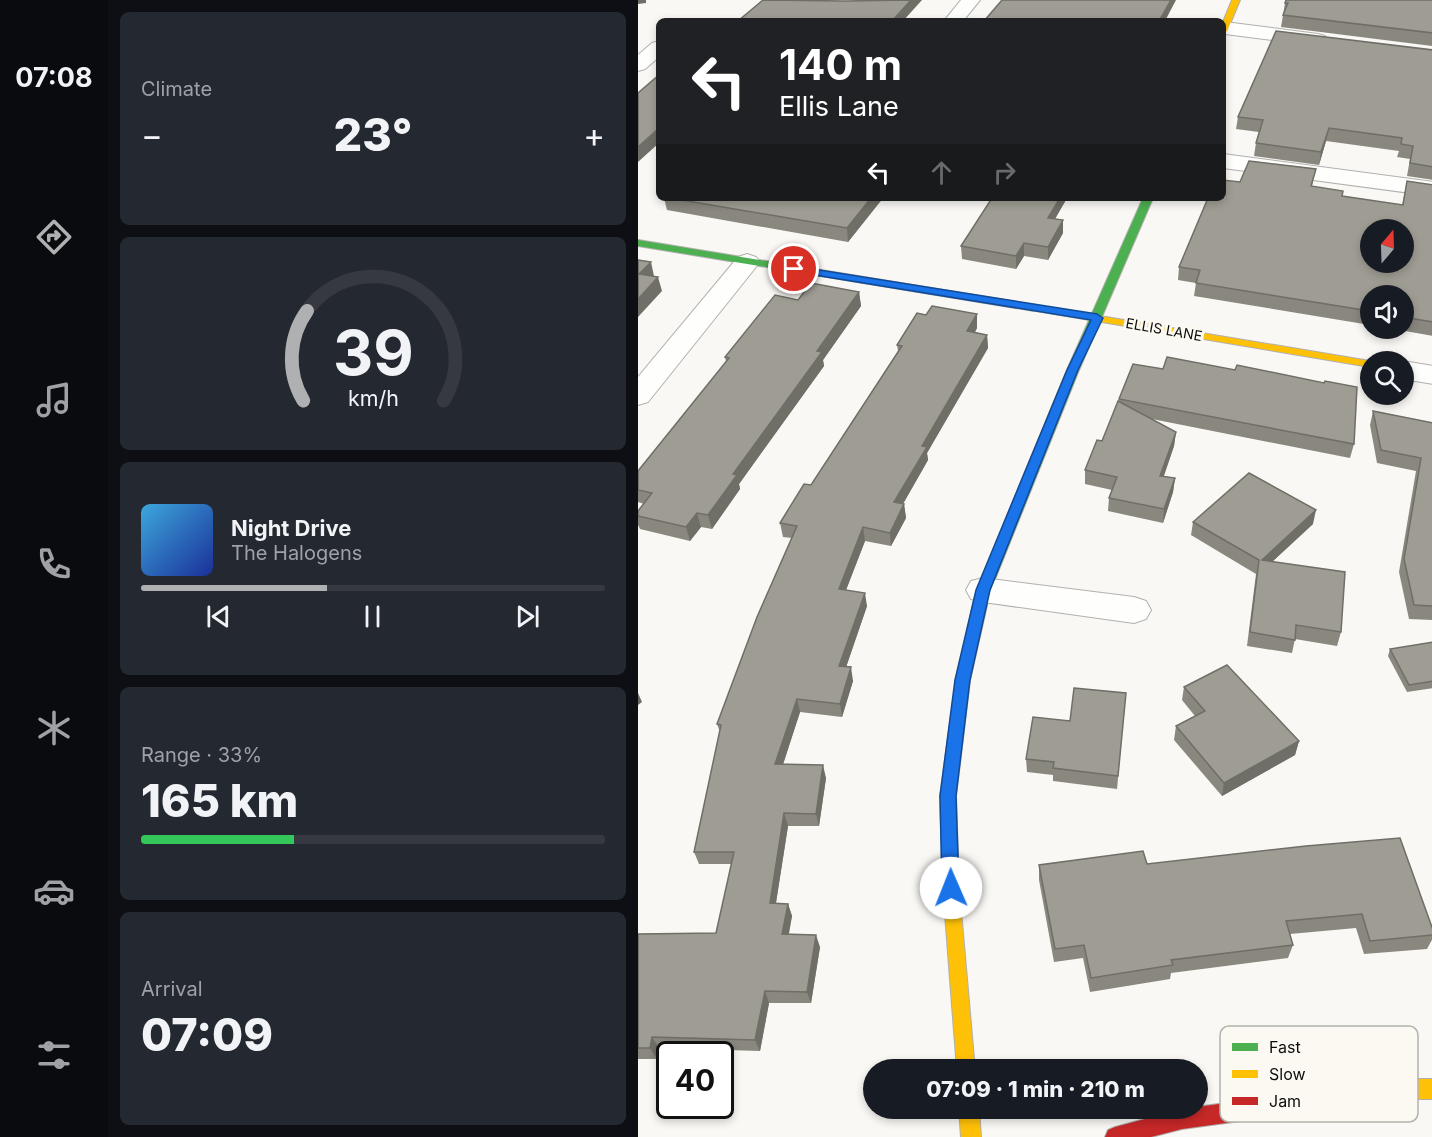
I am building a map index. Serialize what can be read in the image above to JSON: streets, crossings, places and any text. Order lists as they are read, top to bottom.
{
  "streets": {
    "street": ["ELLIS LANE"]
  },
  "legend": ["Fast", "Slow", "Jam"],
  "north": "top",
  "page": {
    "tabs": "07:08",
    "tile": [
      "Climate",
      ["Range · 33%", "165 km"],
      ["Arrival", "07:09"]
    ],
    "turn": ["140 m", "Ellis Lane"],
    "heat": ["−", "23°", "+"],
    "song": ["Night Drive", "The Halogens"],
    "limit": "40",
    "trip": "07:09 · 1 min · 210 m",
    "gauge": ["39", "km/h"]
  }
}
